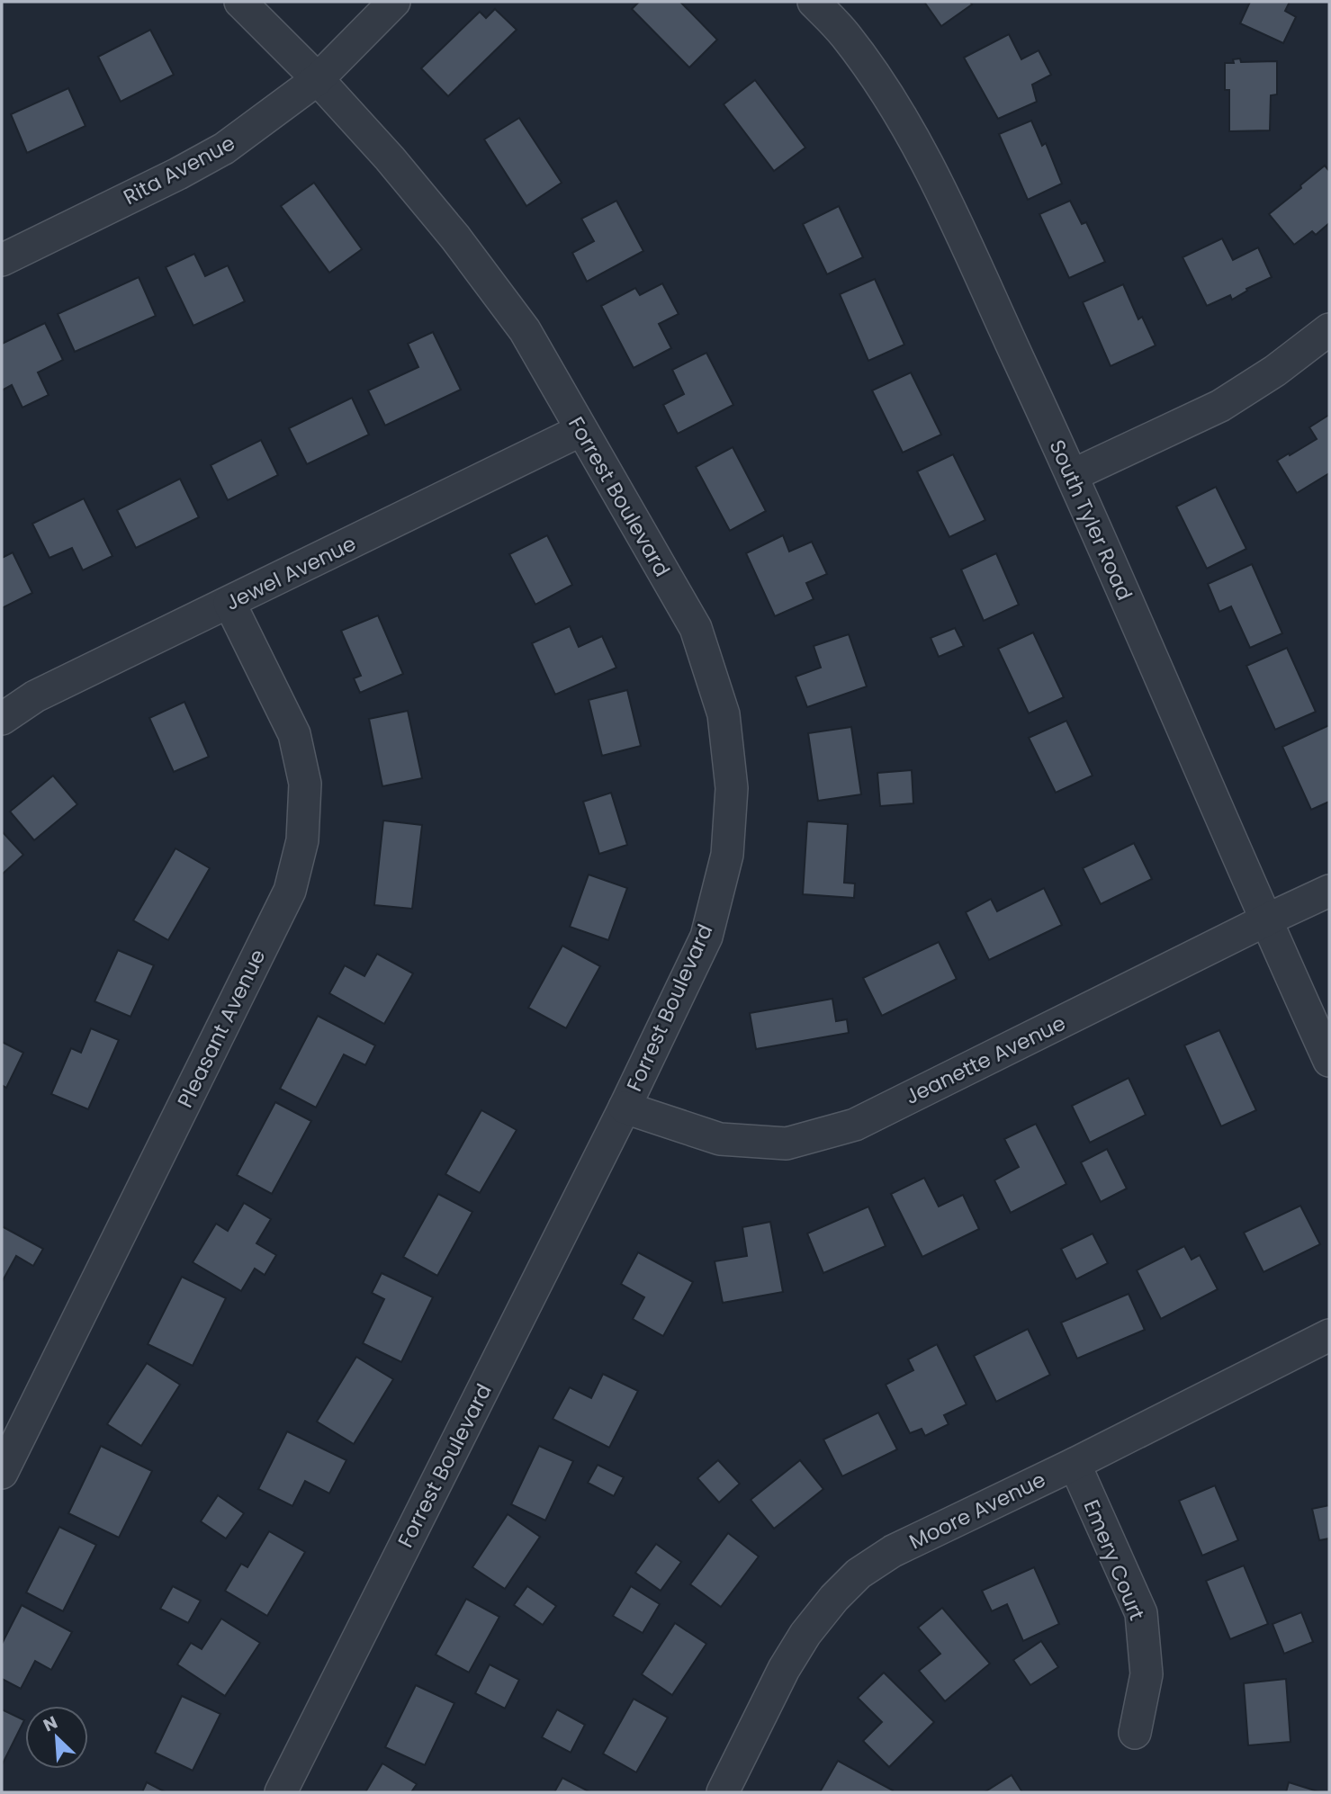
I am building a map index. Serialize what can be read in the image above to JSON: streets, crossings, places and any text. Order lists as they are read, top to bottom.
{
  "streets": {
    "street": [
      "Rita Avenue",
      "Forrest Boulevard",
      "South Tyler Road",
      "Jewel Avenue",
      "Pleasant Avenue",
      "Jeanette Avenue",
      "Moore Avenue",
      "Emery Court"
    ]
  },
  "crossings": [
    ["Rita Avenue", "Forrest Boulevard"],
    ["Forrest Boulevard", "Jewel Avenue"],
    ["Forrest Boulevard", "Jeanette Avenue"],
    ["South Tyler Road", "Jeanette Avenue"],
    ["Jewel Avenue", "Pleasant Avenue"],
    ["Moore Avenue", "Emery Court"]
  ],
  "north": "top left"
}
